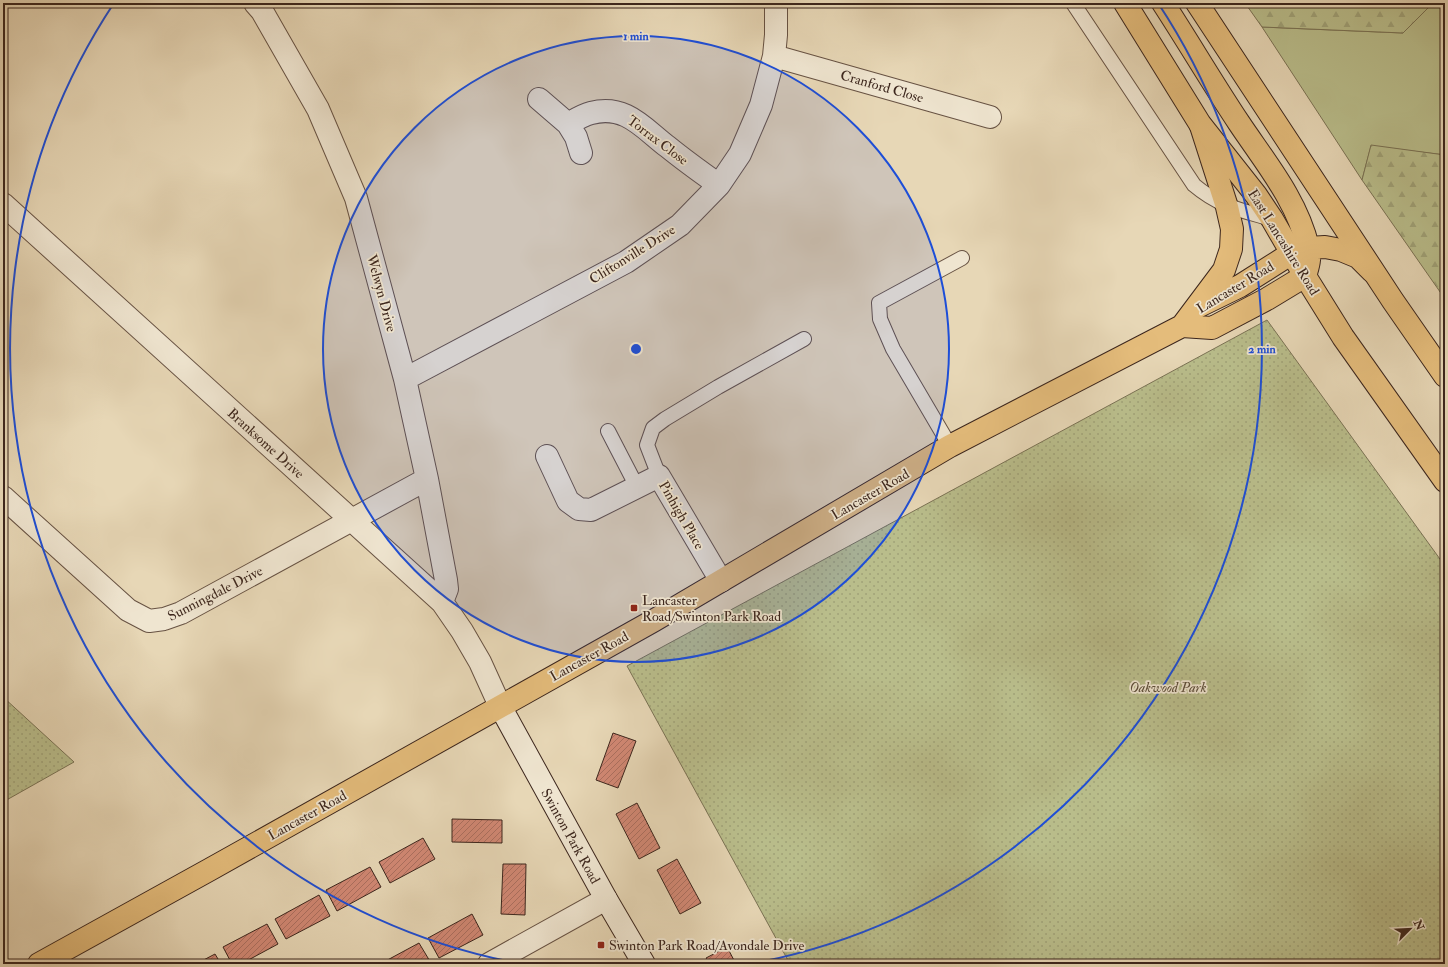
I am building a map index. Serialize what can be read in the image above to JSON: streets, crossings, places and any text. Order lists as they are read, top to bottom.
{
  "streets": {
    "main road": ["East Lancashire Road", "Lancaster Road"],
    "street": [
      "Cranford Close",
      "Torrax Close",
      "Cliftonville Drive",
      "Welwyn Drive",
      "Branksome Drive",
      "Pinhigh Place",
      "Sunningdale Drive",
      "Swinton Park Road"
    ]
  },
  "crossings": [
    ["Cranford Close", "Cliftonville Drive"],
    ["Torrax Close", "Cliftonville Drive"],
    ["East Lancashire Road", "Lancaster Road"],
    ["Cliftonville Drive", "Welwyn Drive"],
    ["Lancaster Road", "Branksome Drive"],
    ["Lancaster Road", "Pinhigh Place"],
    ["Lancaster Road", "Swinton Park Road"],
    ["Welwyn Drive", "Branksome Drive"],
    ["Welwyn Drive", "Sunningdale Drive"],
    ["Branksome Drive", "Sunningdale Drive"],
    ["Branksome Drive", "Swinton Park Road"]
  ],
  "parks": ["Oakwood Park"],
  "places": {
    "transit": ["Lancaster Road/Swinton Park Road", "Swinton Park Road/Avondale Drive"]
  },
  "north": "top right",
  "rings": ["1 min", "2 min"]
}
